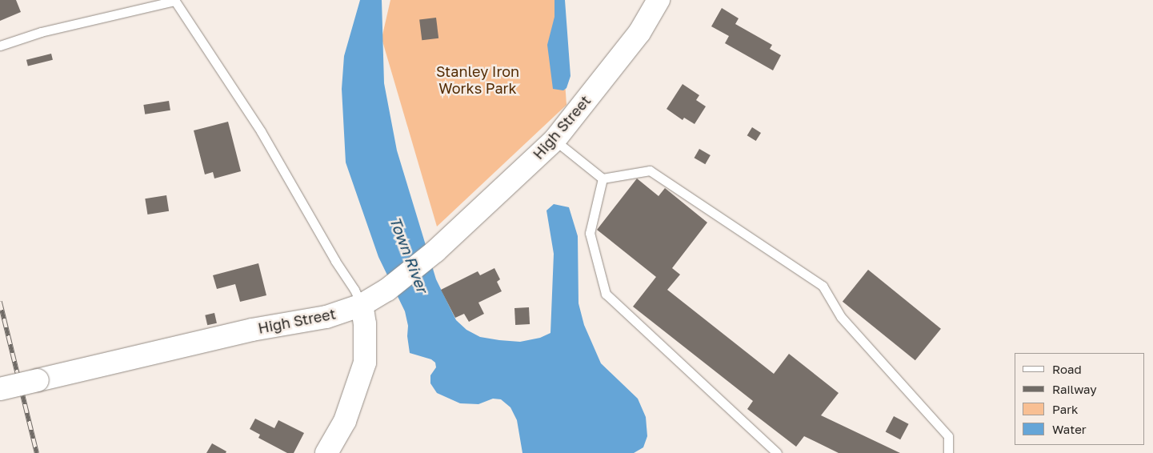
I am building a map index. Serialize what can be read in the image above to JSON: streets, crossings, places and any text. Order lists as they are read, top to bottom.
{
  "streets": {
    "main road": ["High Street"]
  },
  "water": ["Town River"],
  "parks": ["Stanley Iron Works Park"],
  "legend": [
    "Road",
    "Railway",
    "Park",
    "Water"
  ]
}
